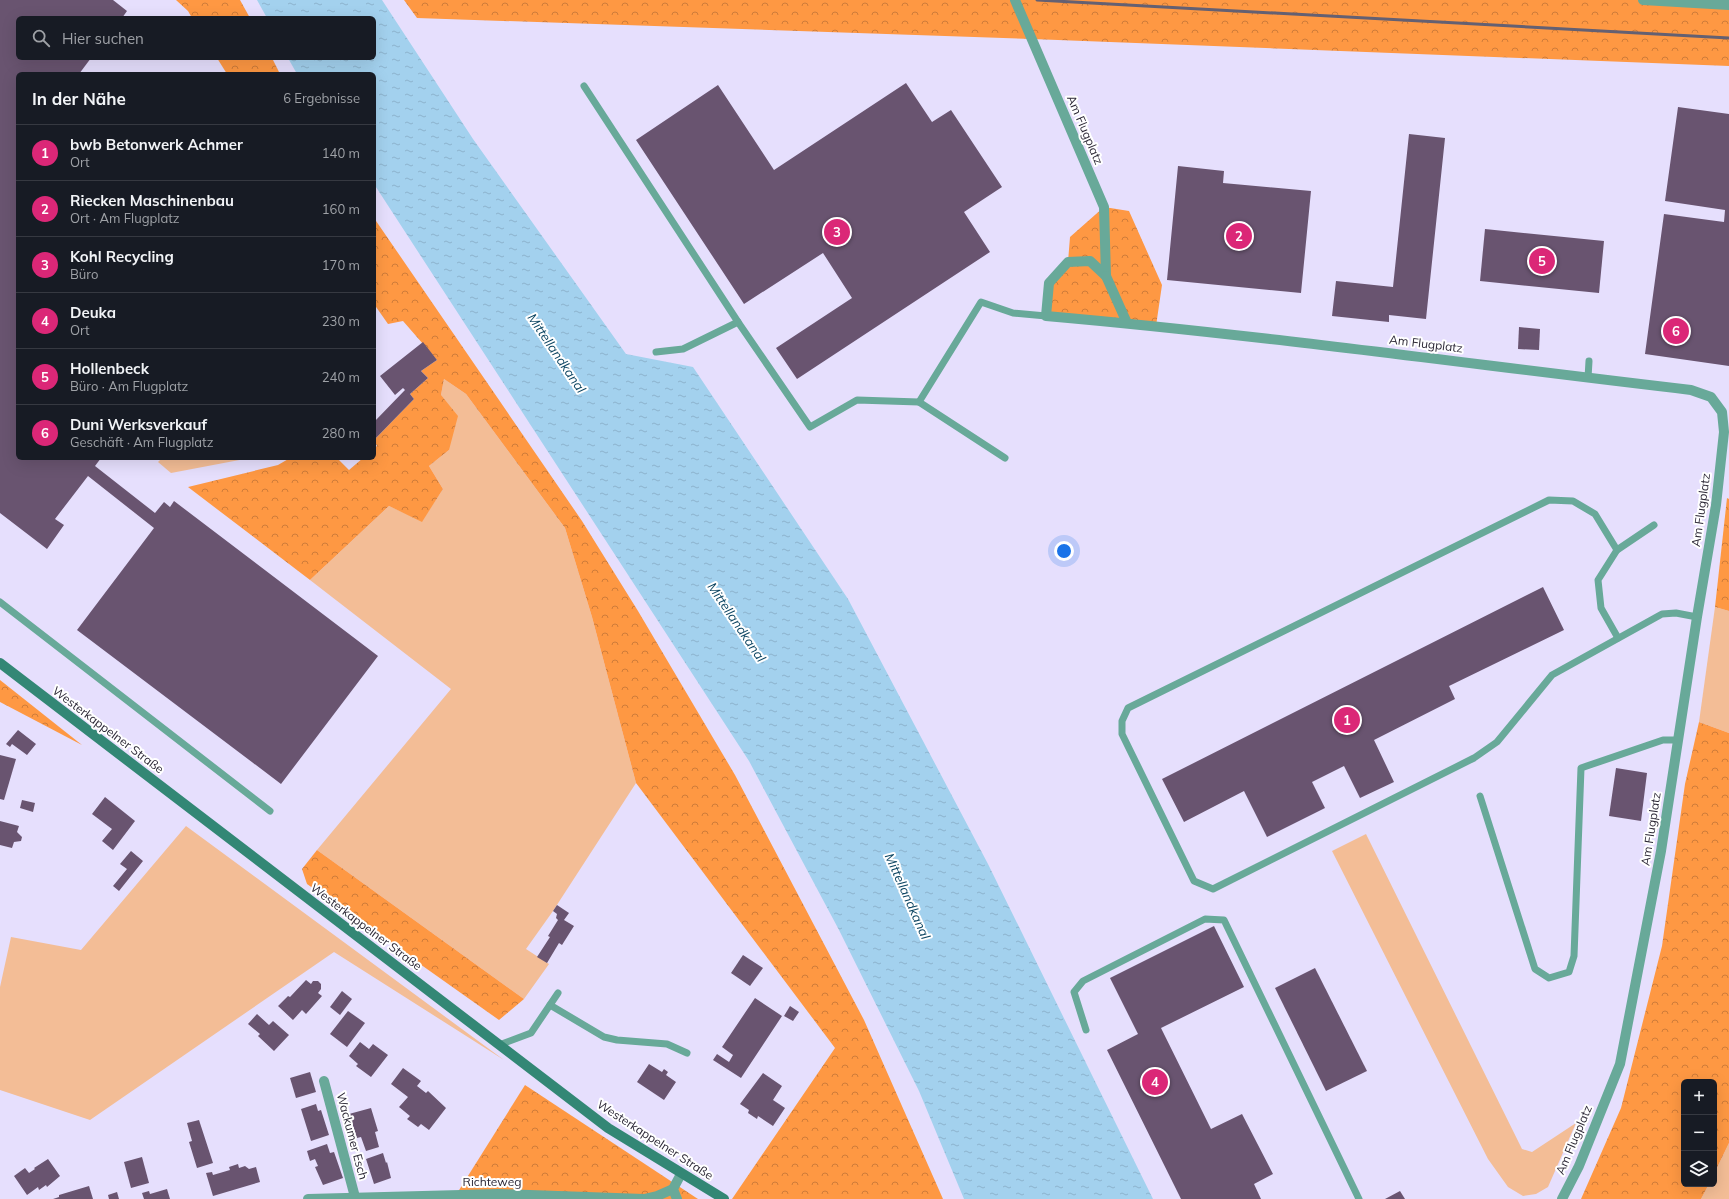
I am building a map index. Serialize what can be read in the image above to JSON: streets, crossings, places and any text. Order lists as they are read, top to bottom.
{
  "streets": {
    "main road": ["Westerkappelner Straße"],
    "street": ["Am Flugplatz", "Wackumer Esch", "Richteweg"]
  },
  "crossings": [
    ["Wackumer Esch", "Richteweg"]
  ],
  "water": ["Mittellandkanal"],
  "page": {
    "search": "Hier suchen",
    "heading": ["In der Nähe", "6 Ergebnisse"],
    "list": [
      {
        "mark": "1",
        "name": "bwb Betonwerk Achmer",
        "note": "Ort",
        "value": "140 m"
      },
      {
        "mark": "2",
        "name": "Riecken Maschinenbau",
        "note": "Ort · Am Flugplatz",
        "value": "160 m"
      },
      {
        "mark": "3",
        "name": "Kohl Recycling",
        "note": "Büro",
        "value": "170 m"
      },
      {
        "mark": "4",
        "name": "Deuka",
        "note": "Ort",
        "value": "230 m"
      },
      {
        "mark": "5",
        "name": "Hollenbeck",
        "note": "Büro · Am Flugplatz",
        "value": "240 m"
      },
      {
        "mark": "6",
        "name": "Duni Werksverkauf",
        "note": "Geschäft · Am Flugplatz",
        "value": "280 m"
      }
    ],
    "pins": [
      "3",
      "2",
      "5",
      "6",
      "1",
      "4"
    ],
    "map_buttons": ["+", "−"]
  }
}
